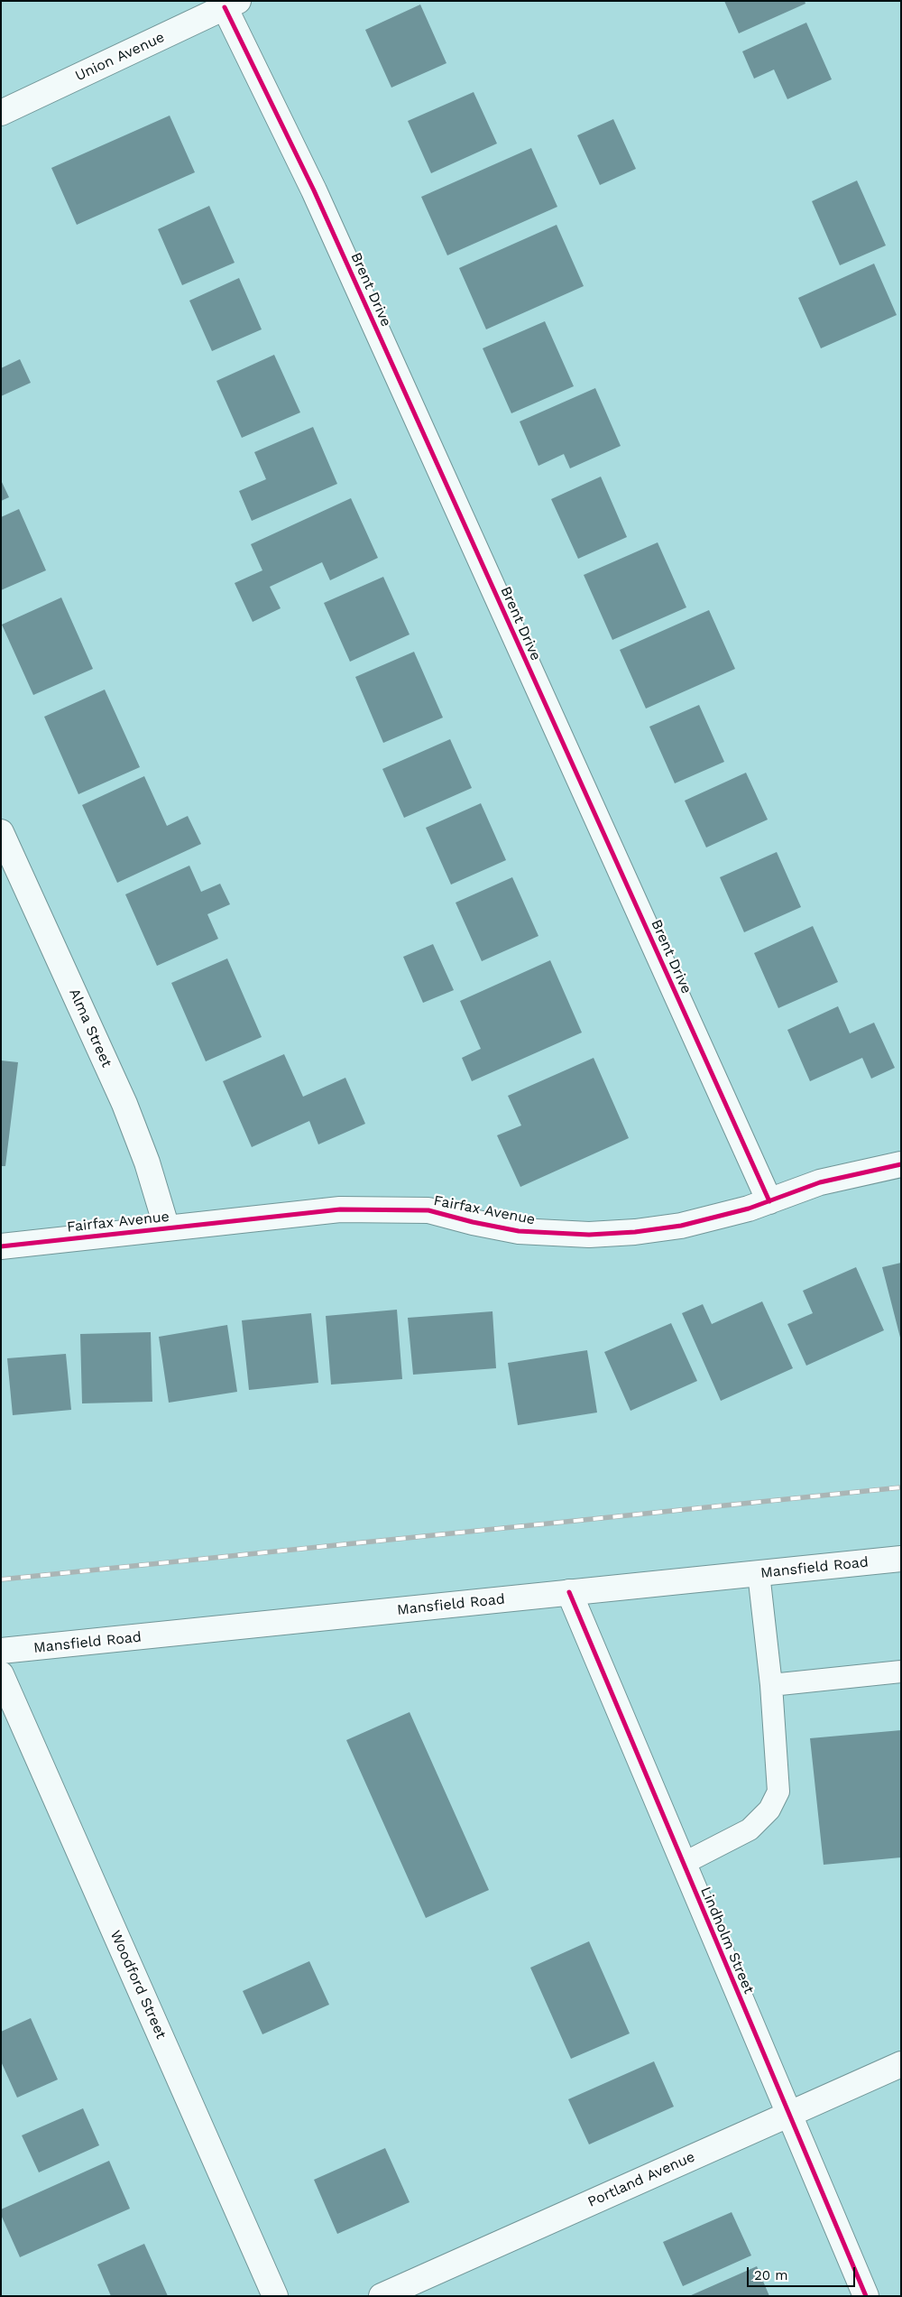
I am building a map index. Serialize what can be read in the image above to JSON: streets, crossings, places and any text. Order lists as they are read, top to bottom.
{
  "streets": {
    "street": [
      "Union Avenue",
      "Brent Drive",
      "Alma Street",
      "Fairfax Avenue",
      "Mansfield Road",
      "Lindholm Street",
      "Woodford Street",
      "Portland Avenue"
    ]
  },
  "crossings": [
    ["Union Avenue", "Brent Drive"],
    ["Brent Drive", "Fairfax Avenue"],
    ["Alma Street", "Fairfax Avenue"],
    ["Mansfield Road", "Lindholm Street"],
    ["Lindholm Street", "Portland Avenue"]
  ],
  "scale_bar": "20 m"
}
